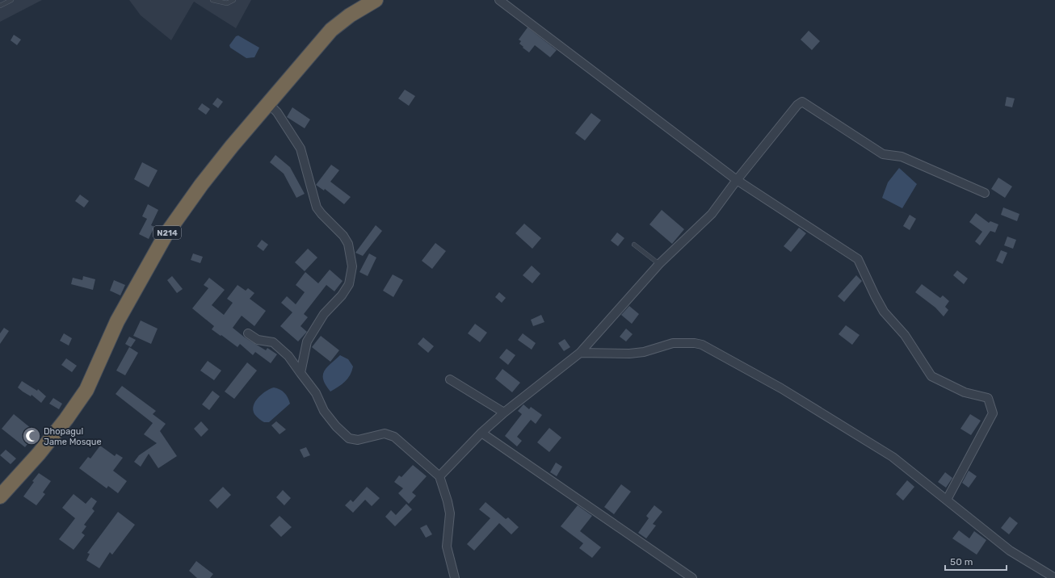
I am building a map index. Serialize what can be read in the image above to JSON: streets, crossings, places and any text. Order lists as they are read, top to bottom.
{
  "streets": {
    "highway": ["N214"]
  },
  "places": {
    "mosque": ["Dhopagul Jame Mosque"]
  },
  "scale_bar": "50 m"
}
